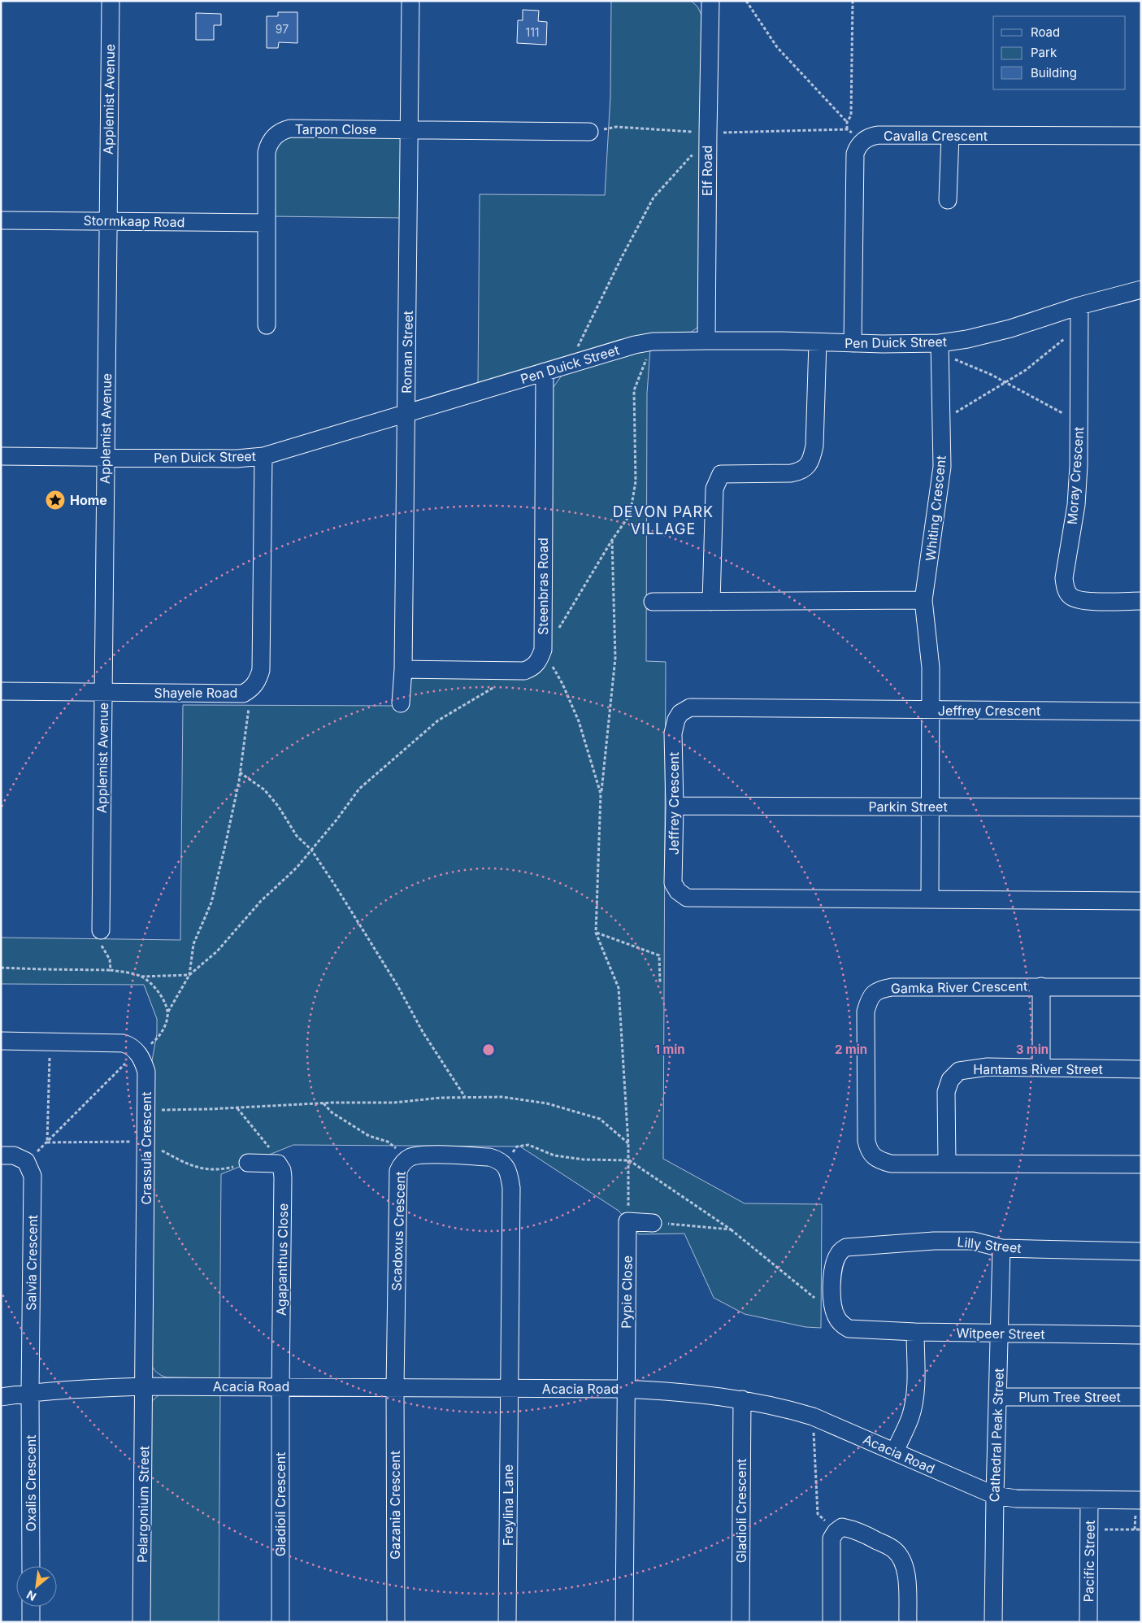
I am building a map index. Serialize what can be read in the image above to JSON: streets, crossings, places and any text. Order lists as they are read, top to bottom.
{
  "streets": {
    "street": [
      "Applemist Avenue",
      "Tarpon Close",
      "Cavalla Crescent",
      "Elf Road",
      "Stormkaap Road",
      "Pen Duick Street",
      "Roman Street",
      "Moray Crescent",
      "Whiting Crescent",
      "Steenbras Road",
      "Shayele Road",
      "Jeffrey Crescent",
      "Parkin Street",
      "Gamka River Crescent",
      "Hantams River Street",
      "Crassula Crescent",
      "Scadoxus Crescent",
      "Lilly Street",
      "Agapanthus Close",
      "Salvia Crescent",
      "Pypie Close",
      "Witpeer Street",
      "Acacia Road",
      "Plum Tree Street",
      "Cathedral Peak Street",
      "Oxalis Crescent",
      "Pelargonium Street",
      "Gladioli Crescent",
      "Gazania Crescent",
      "Freylina Lane",
      "Pacific Street"
    ]
  },
  "crossings": [
    ["Applemist Avenue", "Stormkaap Road"],
    ["Applemist Avenue", "Pen Duick Street"],
    ["Applemist Avenue", "Shayele Road"],
    ["Tarpon Close", "Stormkaap Road"],
    ["Tarpon Close", "Roman Street"],
    ["Elf Road", "Pen Duick Street"],
    ["Pen Duick Street", "Roman Street"],
    ["Pen Duick Street", "Moray Crescent"],
    ["Pen Duick Street", "Whiting Crescent"],
    ["Pen Duick Street", "Steenbras Road"],
    ["Pen Duick Street", "Shayele Road"],
    ["Roman Street", "Steenbras Road"],
    ["Whiting Crescent", "Jeffrey Crescent"],
    ["Whiting Crescent", "Parkin Street"],
    ["Jeffrey Crescent", "Parkin Street"],
    ["Gamka River Crescent", "Hantams River Street"],
    ["Crassula Crescent", "Acacia Road"],
    ["Crassula Crescent", "Pelargonium Street"],
    ["Scadoxus Crescent", "Acacia Road"],
    ["Scadoxus Crescent", "Gazania Crescent"],
    ["Lilly Street", "Witpeer Street"],
    ["Lilly Street", "Cathedral Peak Street"],
    ["Agapanthus Close", "Acacia Road"],
    ["Agapanthus Close", "Gladioli Crescent"],
    ["Salvia Crescent", "Acacia Road"],
    ["Salvia Crescent", "Oxalis Crescent"],
    ["Pypie Close", "Acacia Road"],
    ["Witpeer Street", "Cathedral Peak Street"],
    ["Acacia Road", "Cathedral Peak Street"],
    ["Acacia Road", "Oxalis Crescent"],
    ["Acacia Road", "Pelargonium Street"],
    ["Acacia Road", "Gladioli Crescent"],
    ["Acacia Road", "Gazania Crescent"],
    ["Acacia Road", "Freylina Lane"],
    ["Acacia Road", "Pacific Street"],
    ["Plum Tree Street", "Cathedral Peak Street"]
  ],
  "districts": ["DEVON PARK VILLAGE"],
  "places": {
    "place": ["Home"]
  },
  "house_numbers": ["97", "111"],
  "legend": ["Road", "Park", "Building"],
  "north": "bottom left",
  "rings": ["1 min", "2 min", "3 min"]
}
